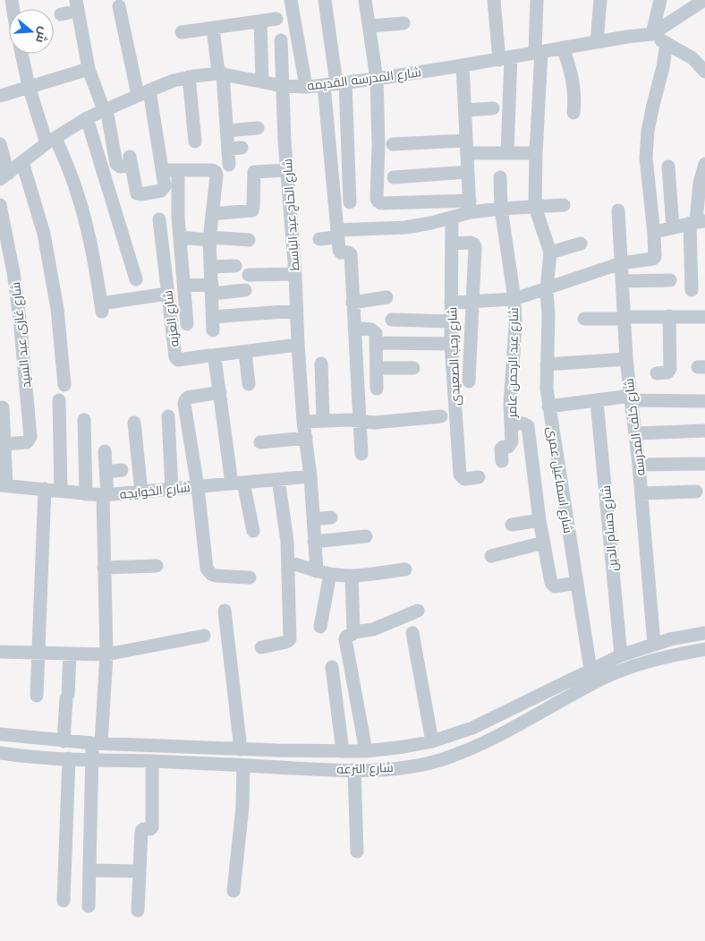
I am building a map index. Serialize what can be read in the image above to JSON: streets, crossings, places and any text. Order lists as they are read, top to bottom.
{
  "streets": {
    "street": [
      "شارع المدرسه القديمه",
      "شارع الحاج عبد الباسط",
      "شارع العزبه",
      "شارع غازى عبد السيد",
      "شارع رجب الصعيدى",
      "شارع عبد الرحمن عامر",
      "شارع خلف المدرسه",
      "شارع اسماعيل عمرى",
      "شارع الخوايجه",
      "شارع حسام الدين",
      "شارع الترعه"
    ]
  },
  "crossings": [
    ["شارع المدرسه القديمه", "شارع الحاج عبد الباسط"],
    ["شارع الحاج عبد الباسط", "شارع الخوايجه"],
    ["شارع خلف المدرسه", "شارع الترعه"],
    ["شارع اسماعيل عمرى", "شارع الترعه"],
    ["شارع حسام الدين", "شارع الترعه"]
  ],
  "north": "right"
}
